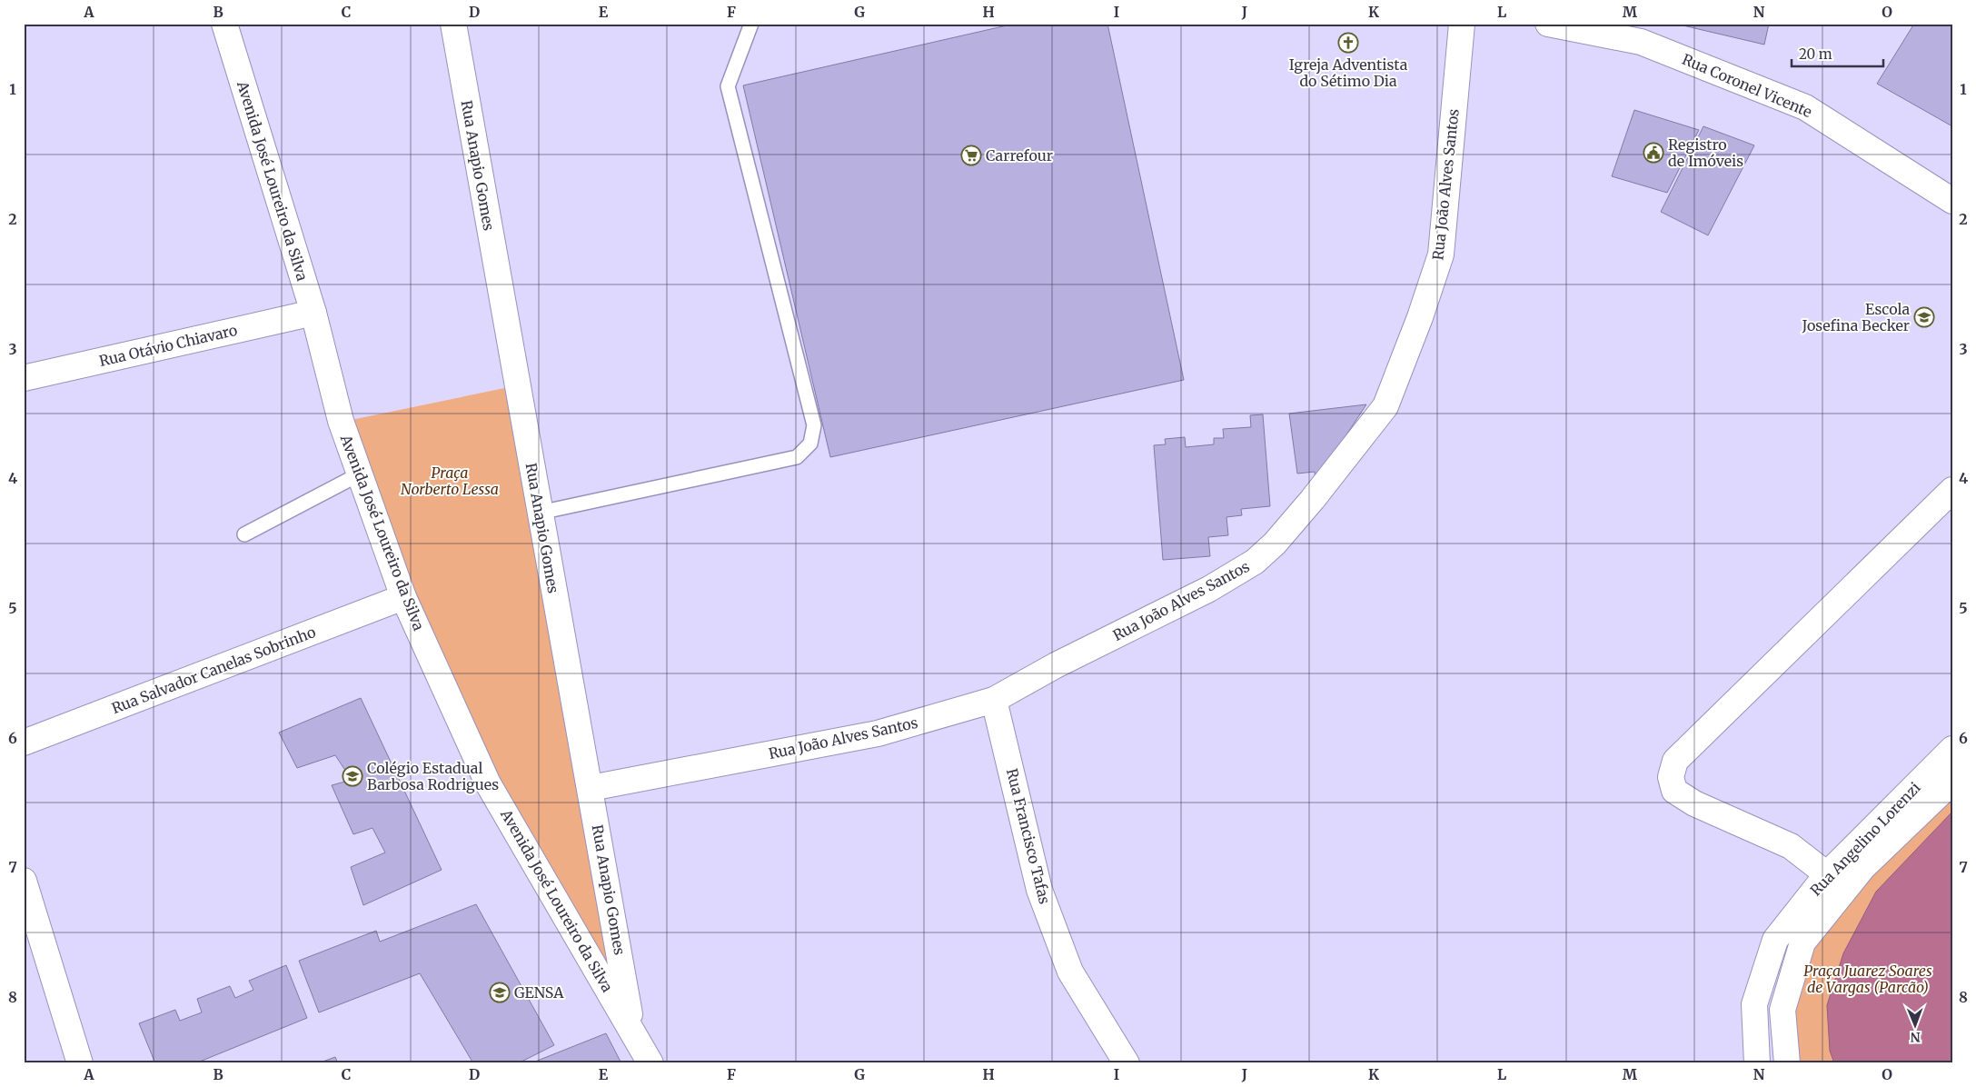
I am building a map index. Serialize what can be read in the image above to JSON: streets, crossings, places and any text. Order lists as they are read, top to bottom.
{
  "streets": {
    "street": [
      "Rua Coronel Vicente",
      "Rua Anapio Gomes",
      "Avenida José Loureiro da Silva",
      "Rua João Alves Santos",
      "Rua Otávio Chiavaro",
      "Rua Salvador Canelas Sobrinho",
      "Rua Francisco Tafas",
      "Rua Angelino Lorenzi"
    ]
  },
  "crossings": [
    ["Rua Anapio Gomes", "Avenida José Loureiro da Silva"],
    ["Rua Anapio Gomes", "Rua João Alves Santos"],
    ["Avenida José Loureiro da Silva", "Rua Otávio Chiavaro"],
    ["Avenida José Loureiro da Silva", "Rua Salvador Canelas Sobrinho"],
    ["Rua João Alves Santos", "Rua Francisco Tafas"]
  ],
  "parks": ["Praça Norberto Lessa", "Praça Juarez Soares de Vargas (Parcão)"],
  "places": {
    "church": ["Igreja Adventista do Sétimo Dia"],
    "public building": ["Registro de Imóveis"],
    "supermarket": ["Carrefour"],
    "school or university": ["Escola Josefina Becker", "Colégio Estadual Barbosa Rodrigues", "GENSA"]
  },
  "scale_bar": "20 m",
  "north": "bottom",
  "grid": {
    "columns": [
      "A",
      "B",
      "C",
      "D",
      "E",
      "F",
      "G",
      "H",
      "I",
      "J",
      "K",
      "L",
      "M",
      "N",
      "O"
    ],
    "rows": [
      "1",
      "2",
      "3",
      "4",
      "5",
      "6",
      "7",
      "8"
    ]
  }
}
